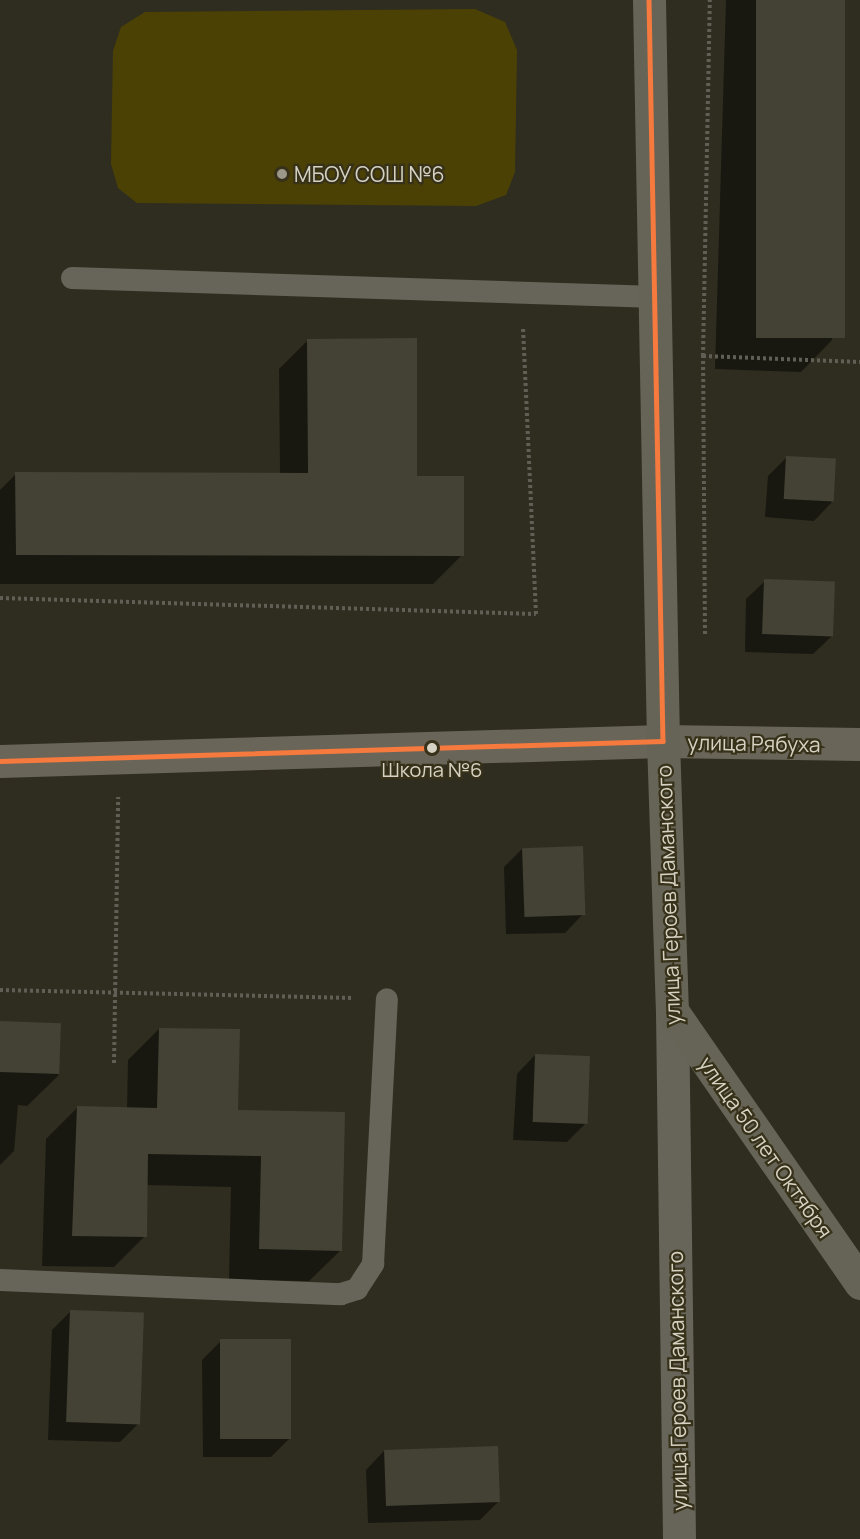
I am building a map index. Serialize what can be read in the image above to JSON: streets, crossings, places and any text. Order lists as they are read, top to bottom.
{
  "streets": {
    "main road": ["улица Рябуха", "улица Героев Даманского", "улица 50 лет Октября"]
  },
  "crossings": [
    ["улица Рябуха", "улица Героев Даманского"],
    ["улица Героев Даманского", "улица 50 лет Октября"]
  ],
  "places": ["МБОУ СОШ №6", "Школа №6"]
}
